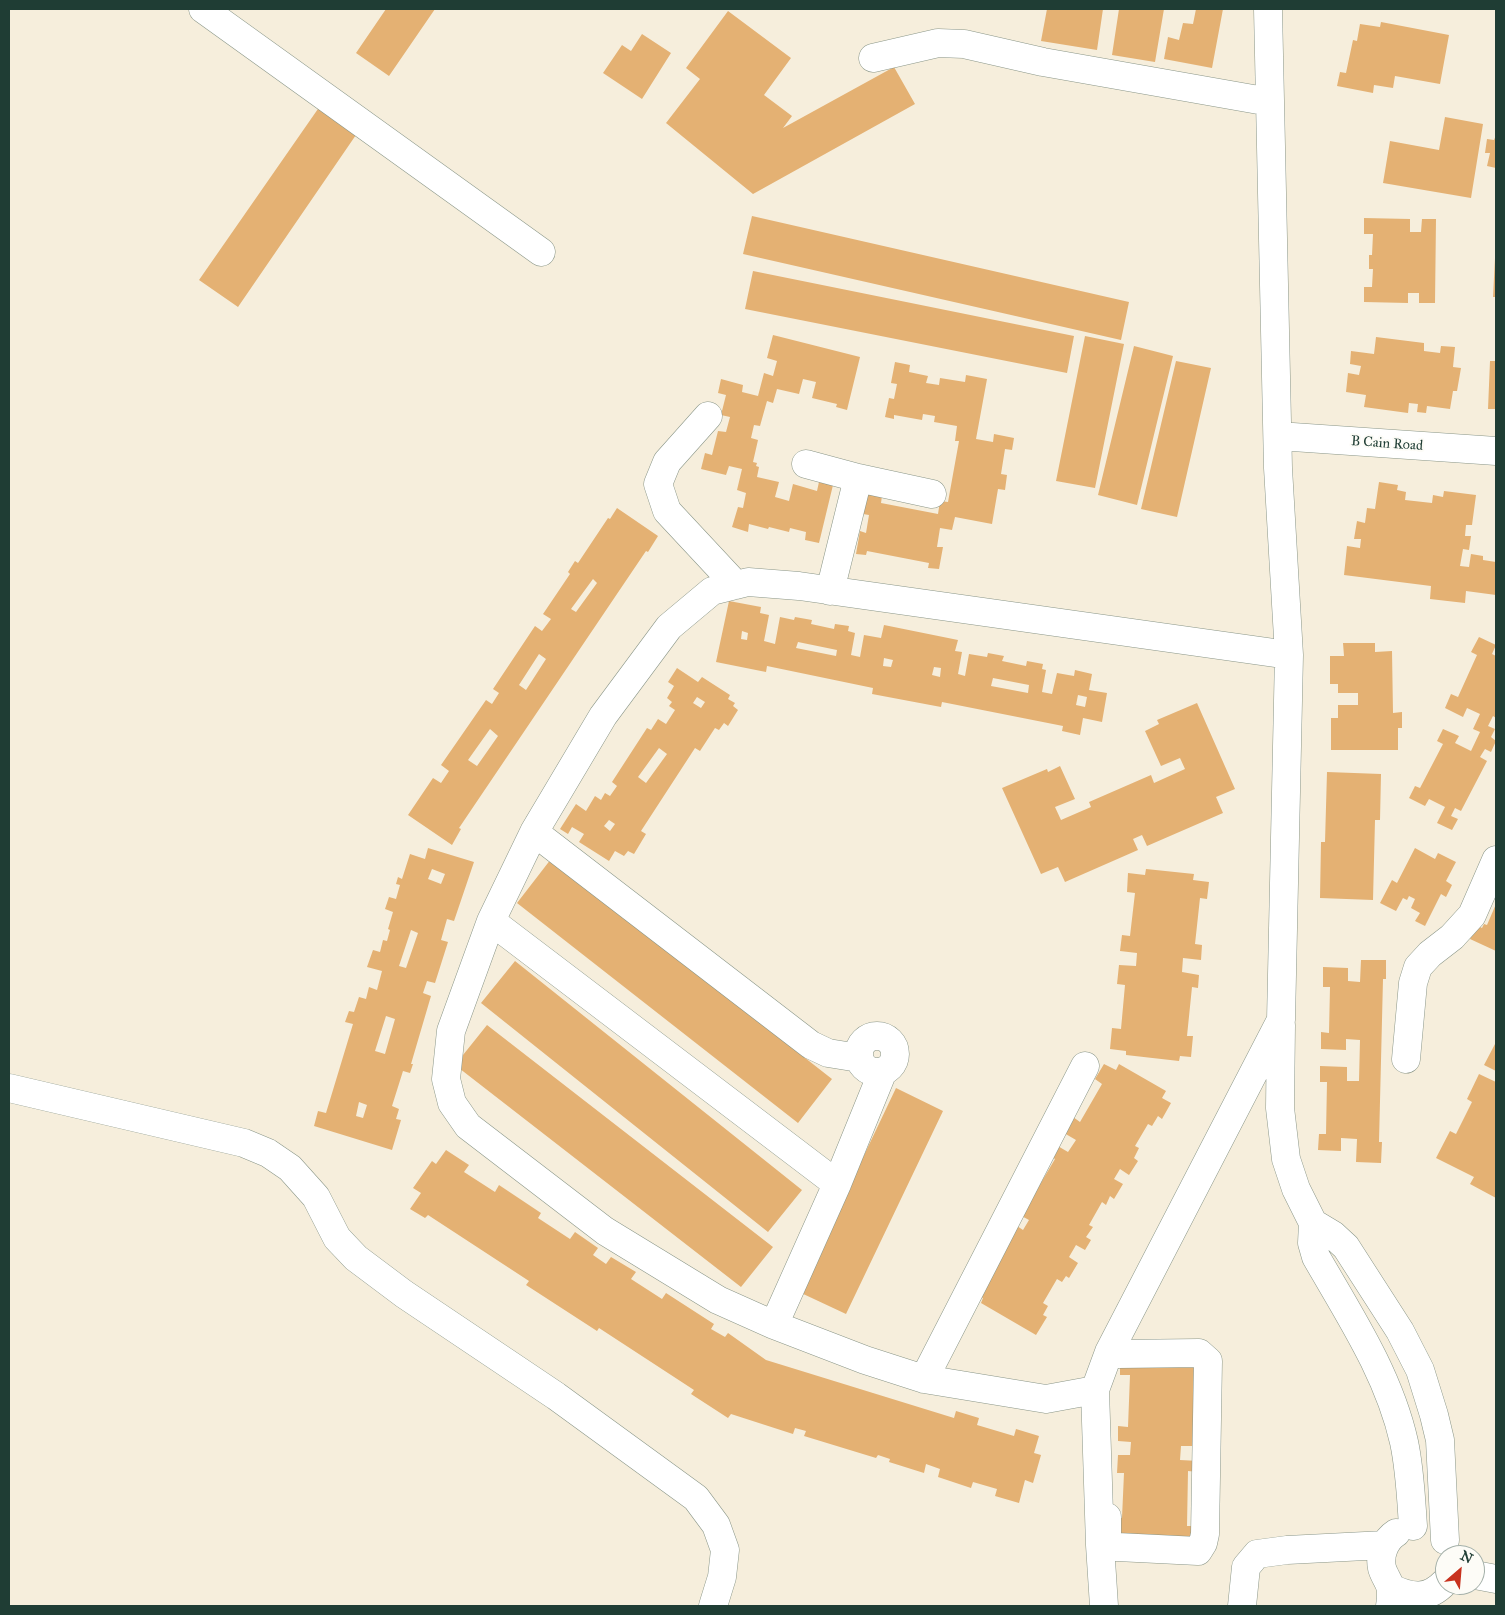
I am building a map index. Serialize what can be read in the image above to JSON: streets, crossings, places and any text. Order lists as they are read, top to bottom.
{
  "streets": {
    "street": ["B Cain Road"]
  },
  "north": "top right"
}
